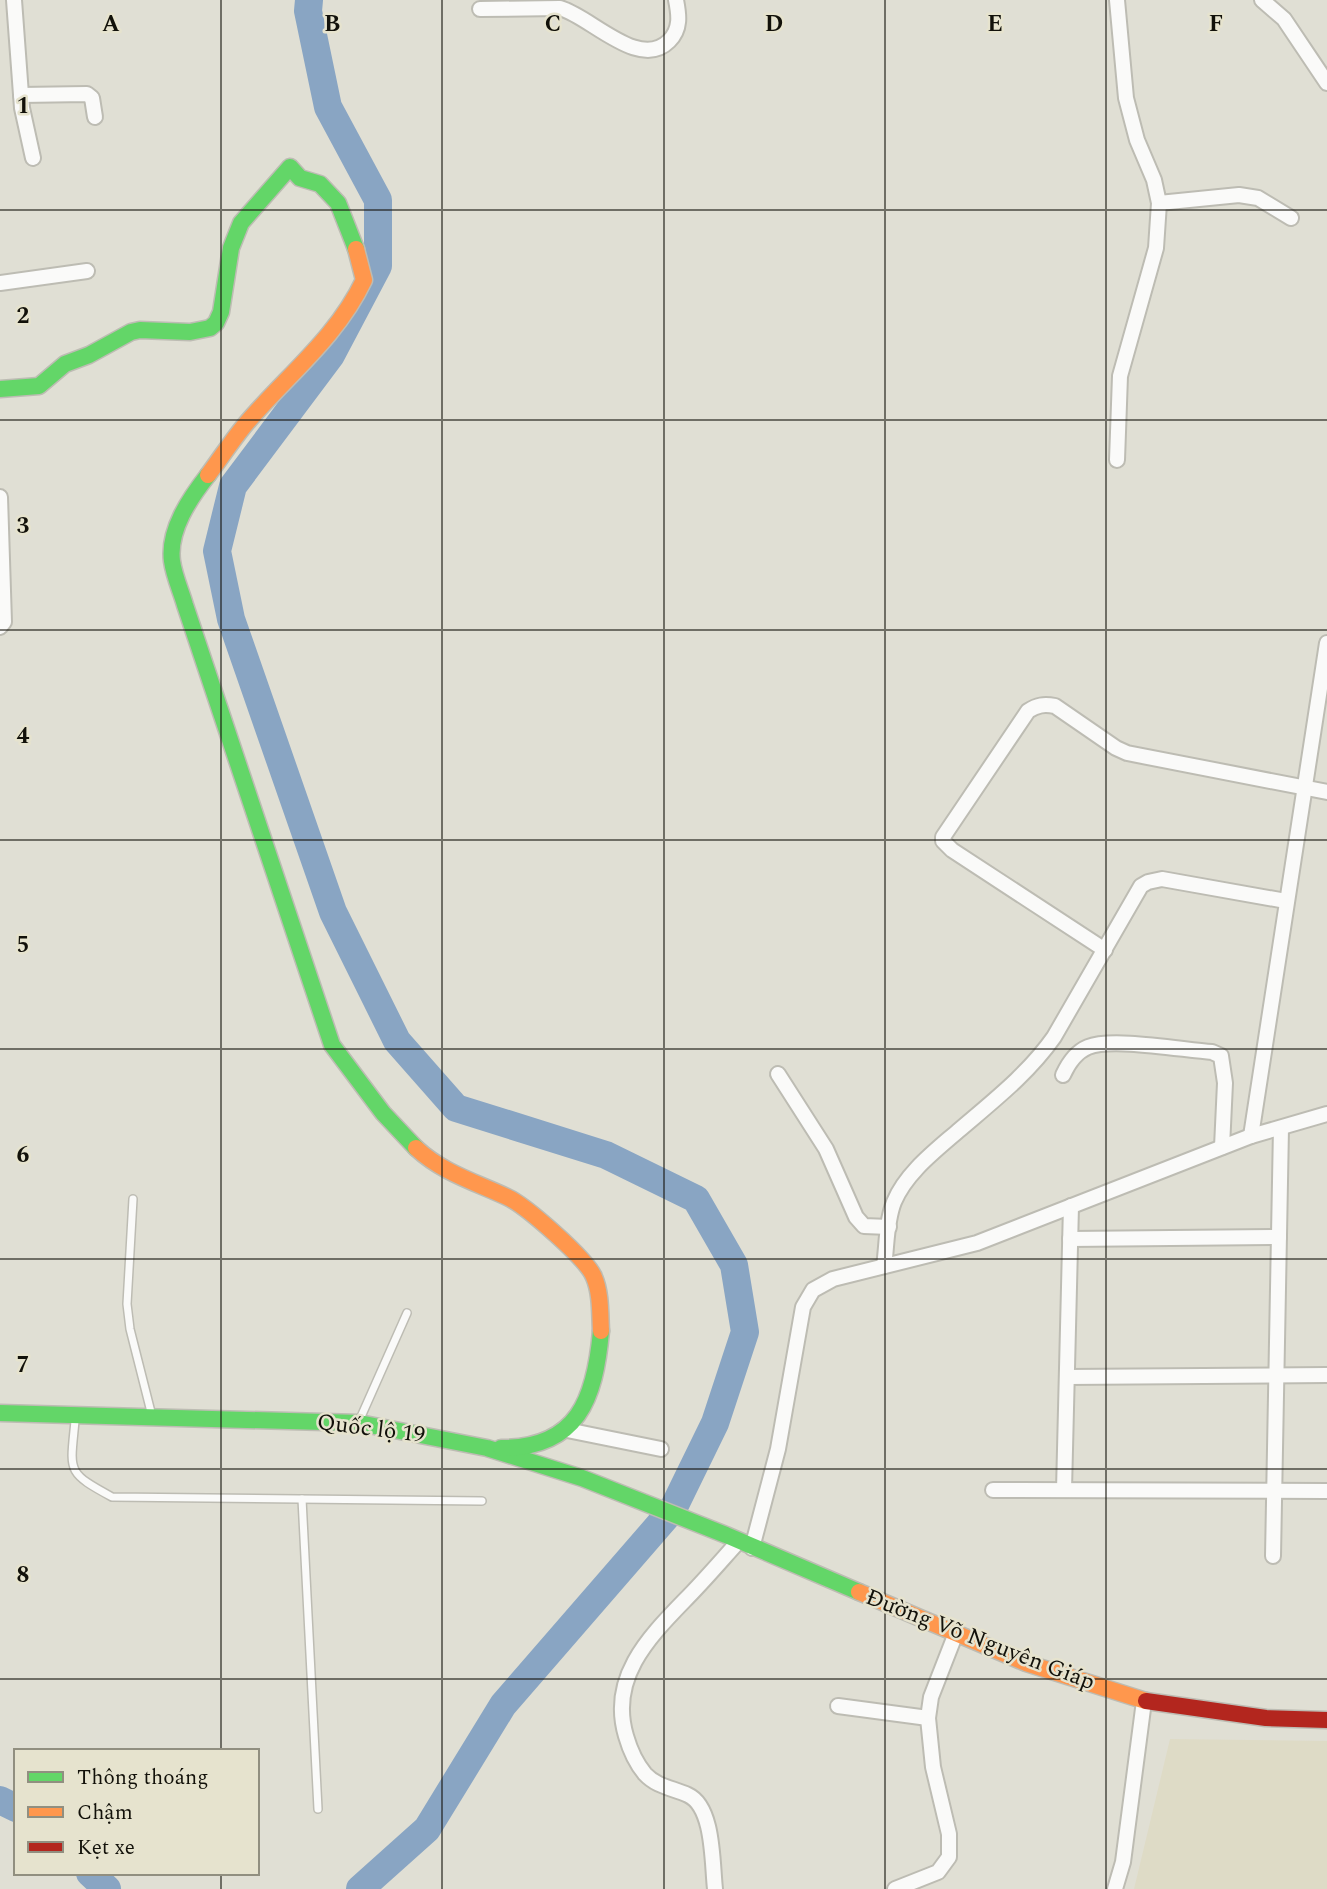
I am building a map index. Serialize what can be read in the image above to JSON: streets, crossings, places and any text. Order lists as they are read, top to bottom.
{
  "streets": {
    "main road": ["Quốc lộ 19", "Đường Võ Nguyên Giáp"]
  },
  "crossings": [
    ["Quốc lộ 19", "Đường Võ Nguyên Giáp"]
  ],
  "legend": ["Thông thoáng", "Chậm", "Kẹt xe"],
  "grid": {
    "columns": [
      "A",
      "B",
      "C",
      "D",
      "E",
      "F"
    ],
    "rows": [
      "1",
      "2",
      "3",
      "4",
      "5",
      "6",
      "7",
      "8"
    ]
  }
}
